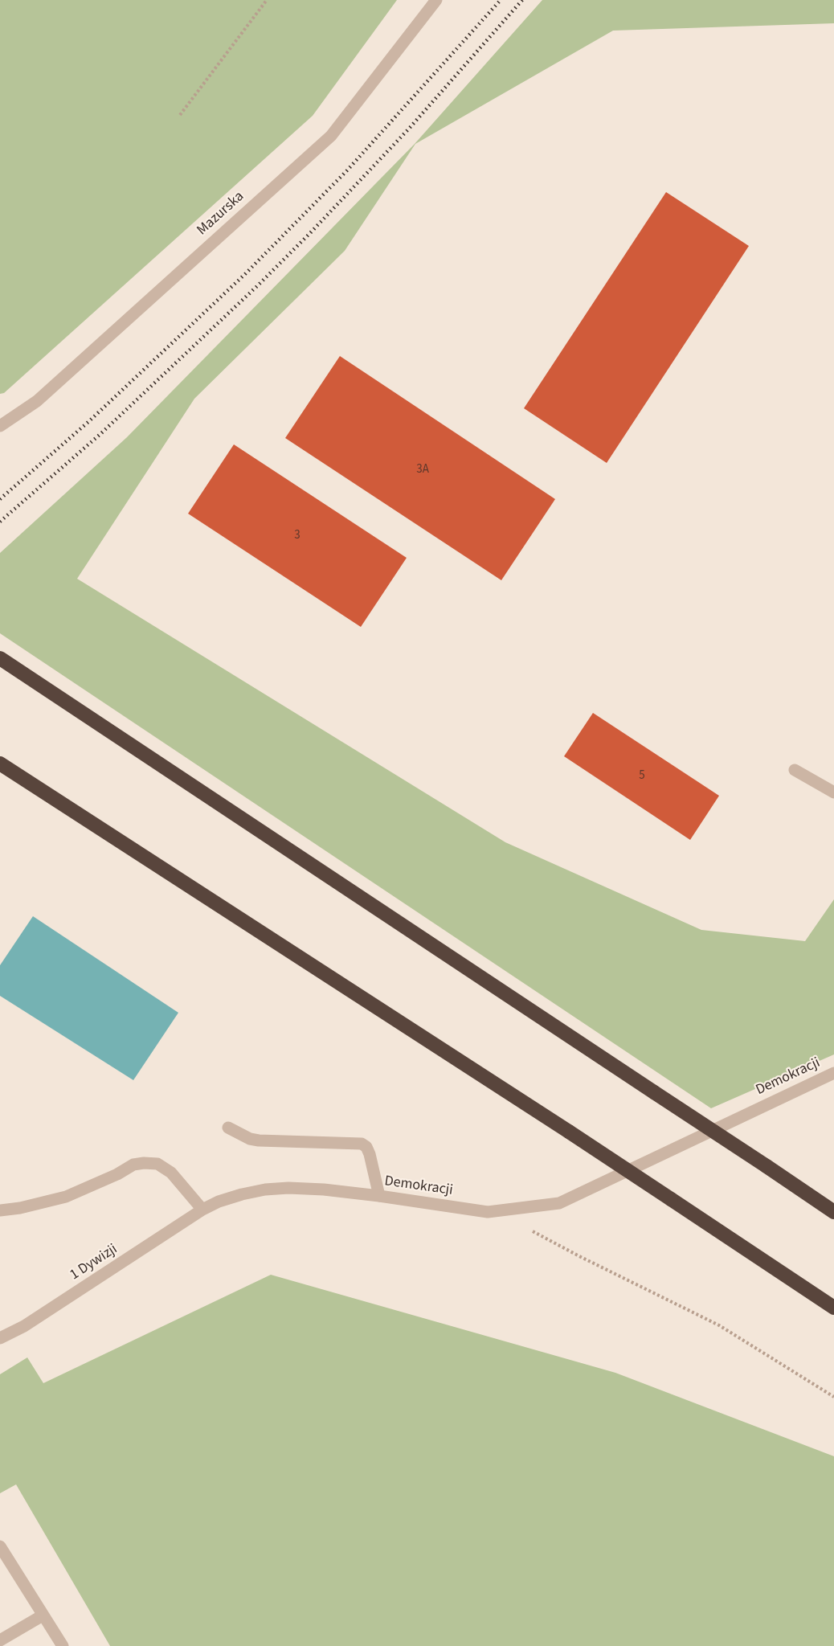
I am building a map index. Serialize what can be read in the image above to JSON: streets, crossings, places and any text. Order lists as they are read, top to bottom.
{
  "streets": {
    "street": ["Mazurska", "Demokracji", "1 Dywizji"]
  },
  "crossings": [
    ["Demokracji", "1 Dywizji"]
  ],
  "house_numbers": ["3A", "3", "5"]
}
